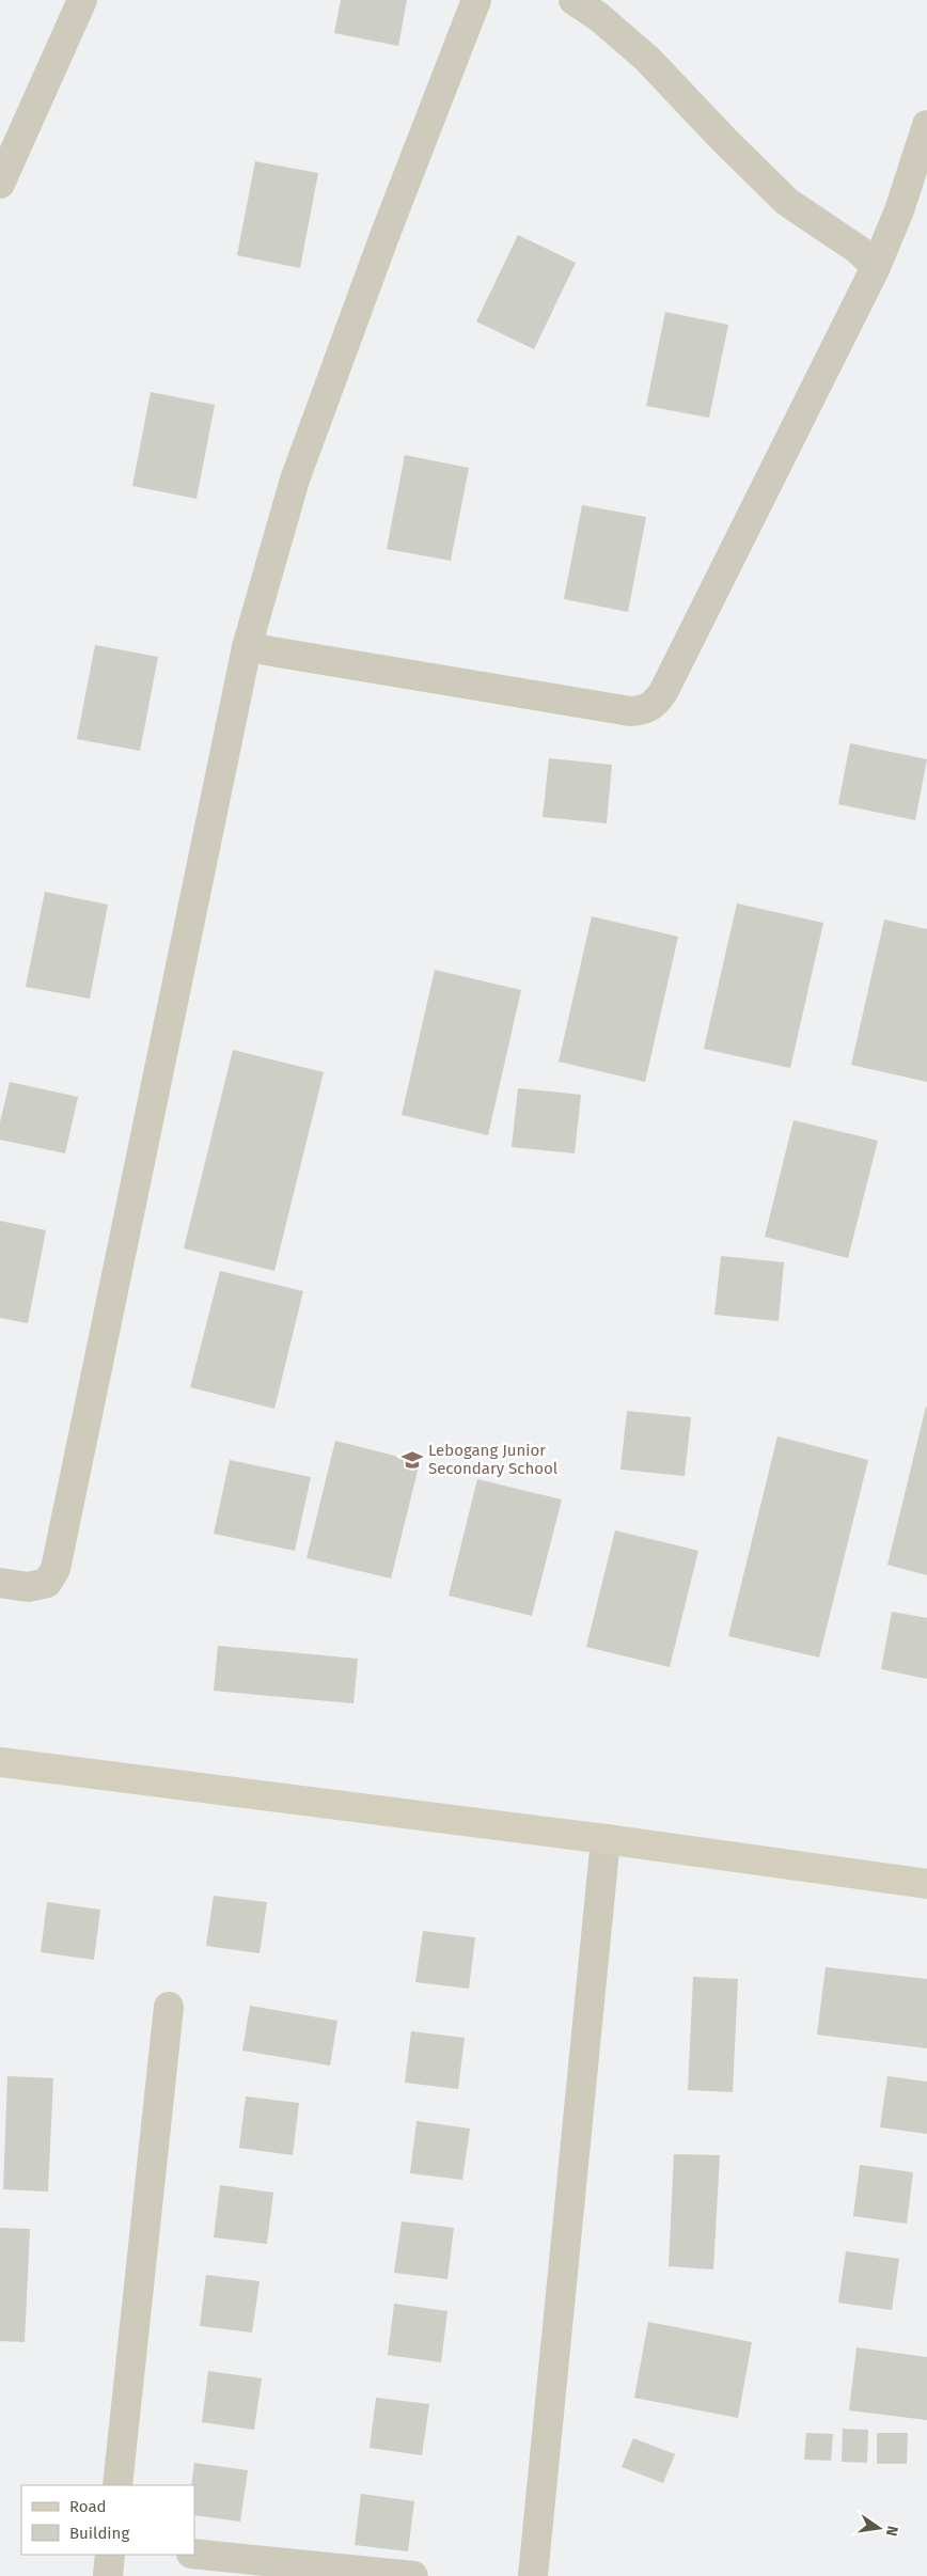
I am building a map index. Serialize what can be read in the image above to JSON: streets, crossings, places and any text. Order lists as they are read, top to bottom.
{
  "places": {
    "school or university": ["Lebogang Junior Secondary School"]
  },
  "legend": ["Road", "Building"],
  "north": "right"
}
